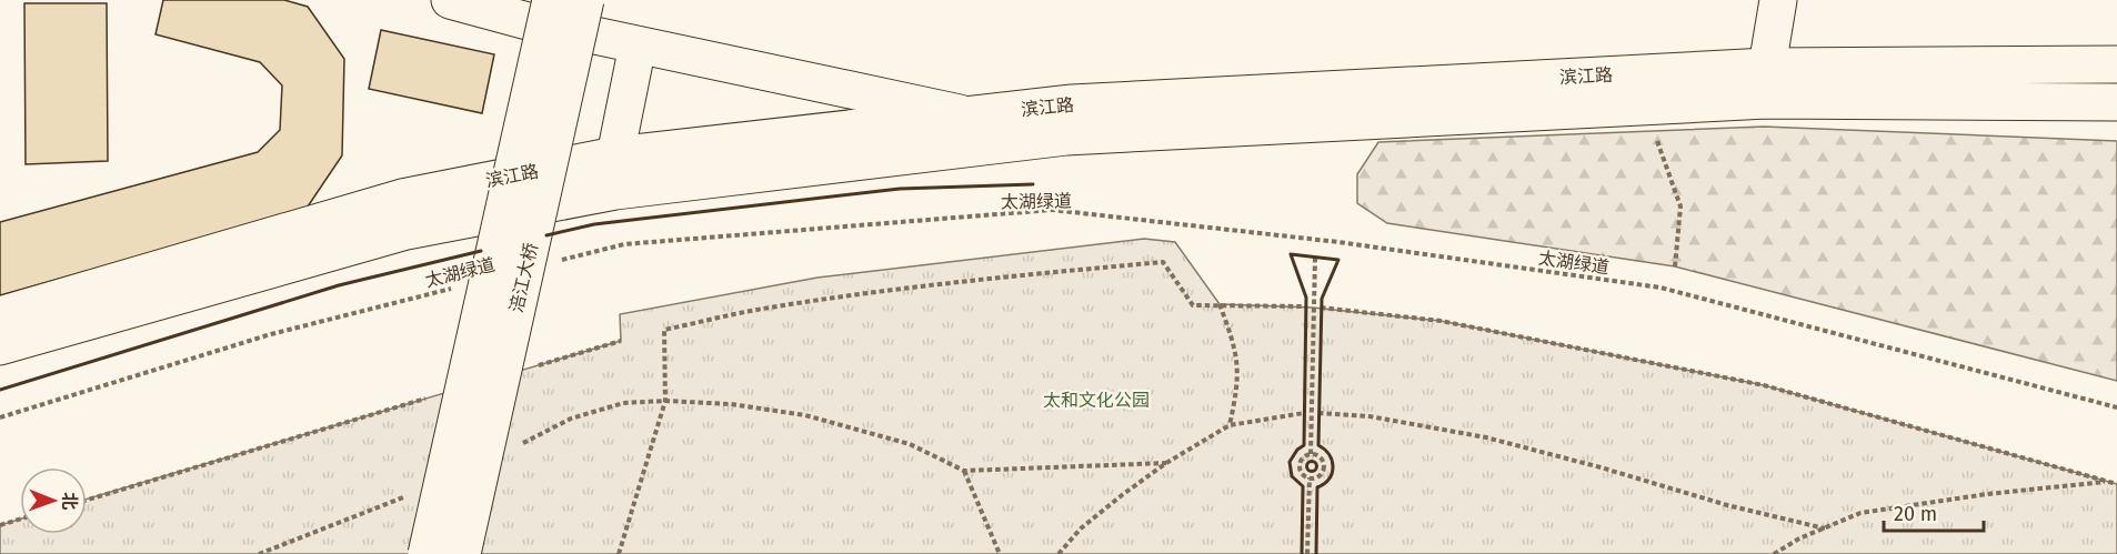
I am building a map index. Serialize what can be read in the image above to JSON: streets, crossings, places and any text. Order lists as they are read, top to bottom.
{
  "streets": {
    "main road": ["滨江路", "涪江大桥"],
    "path": ["太湖绿道"]
  },
  "parks": ["太和文化公园"],
  "scale_bar": "20 m",
  "north": "right"
}
